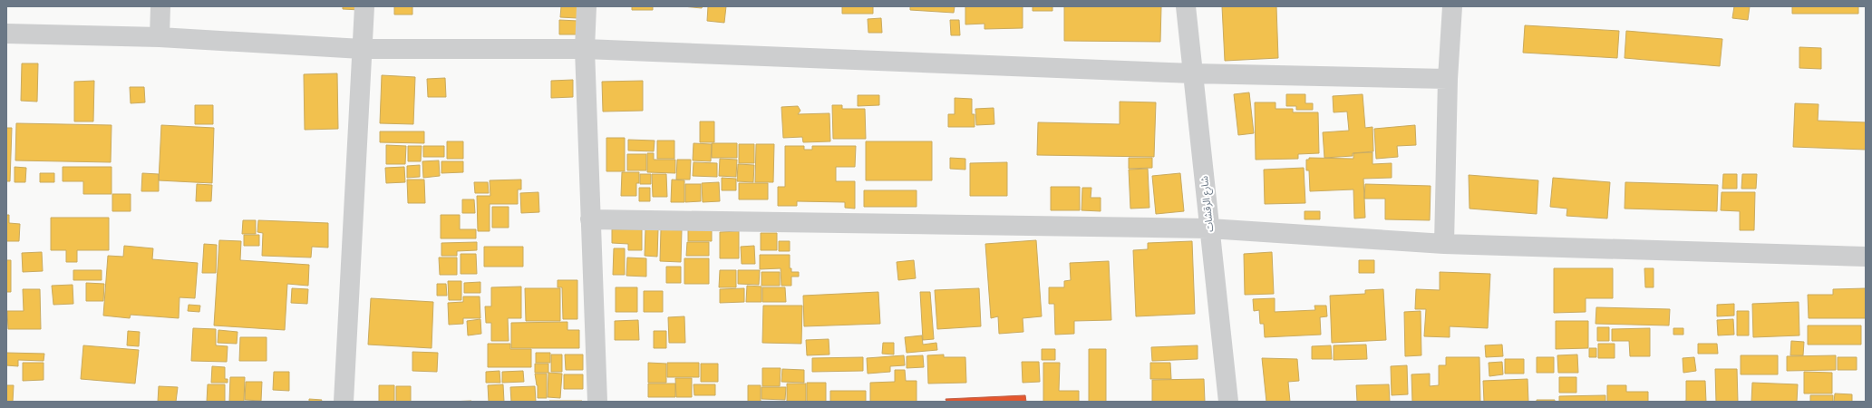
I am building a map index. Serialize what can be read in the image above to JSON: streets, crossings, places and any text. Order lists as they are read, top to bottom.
{
  "streets": {
    "street": ["شارع الرقشات"]
  }
}
